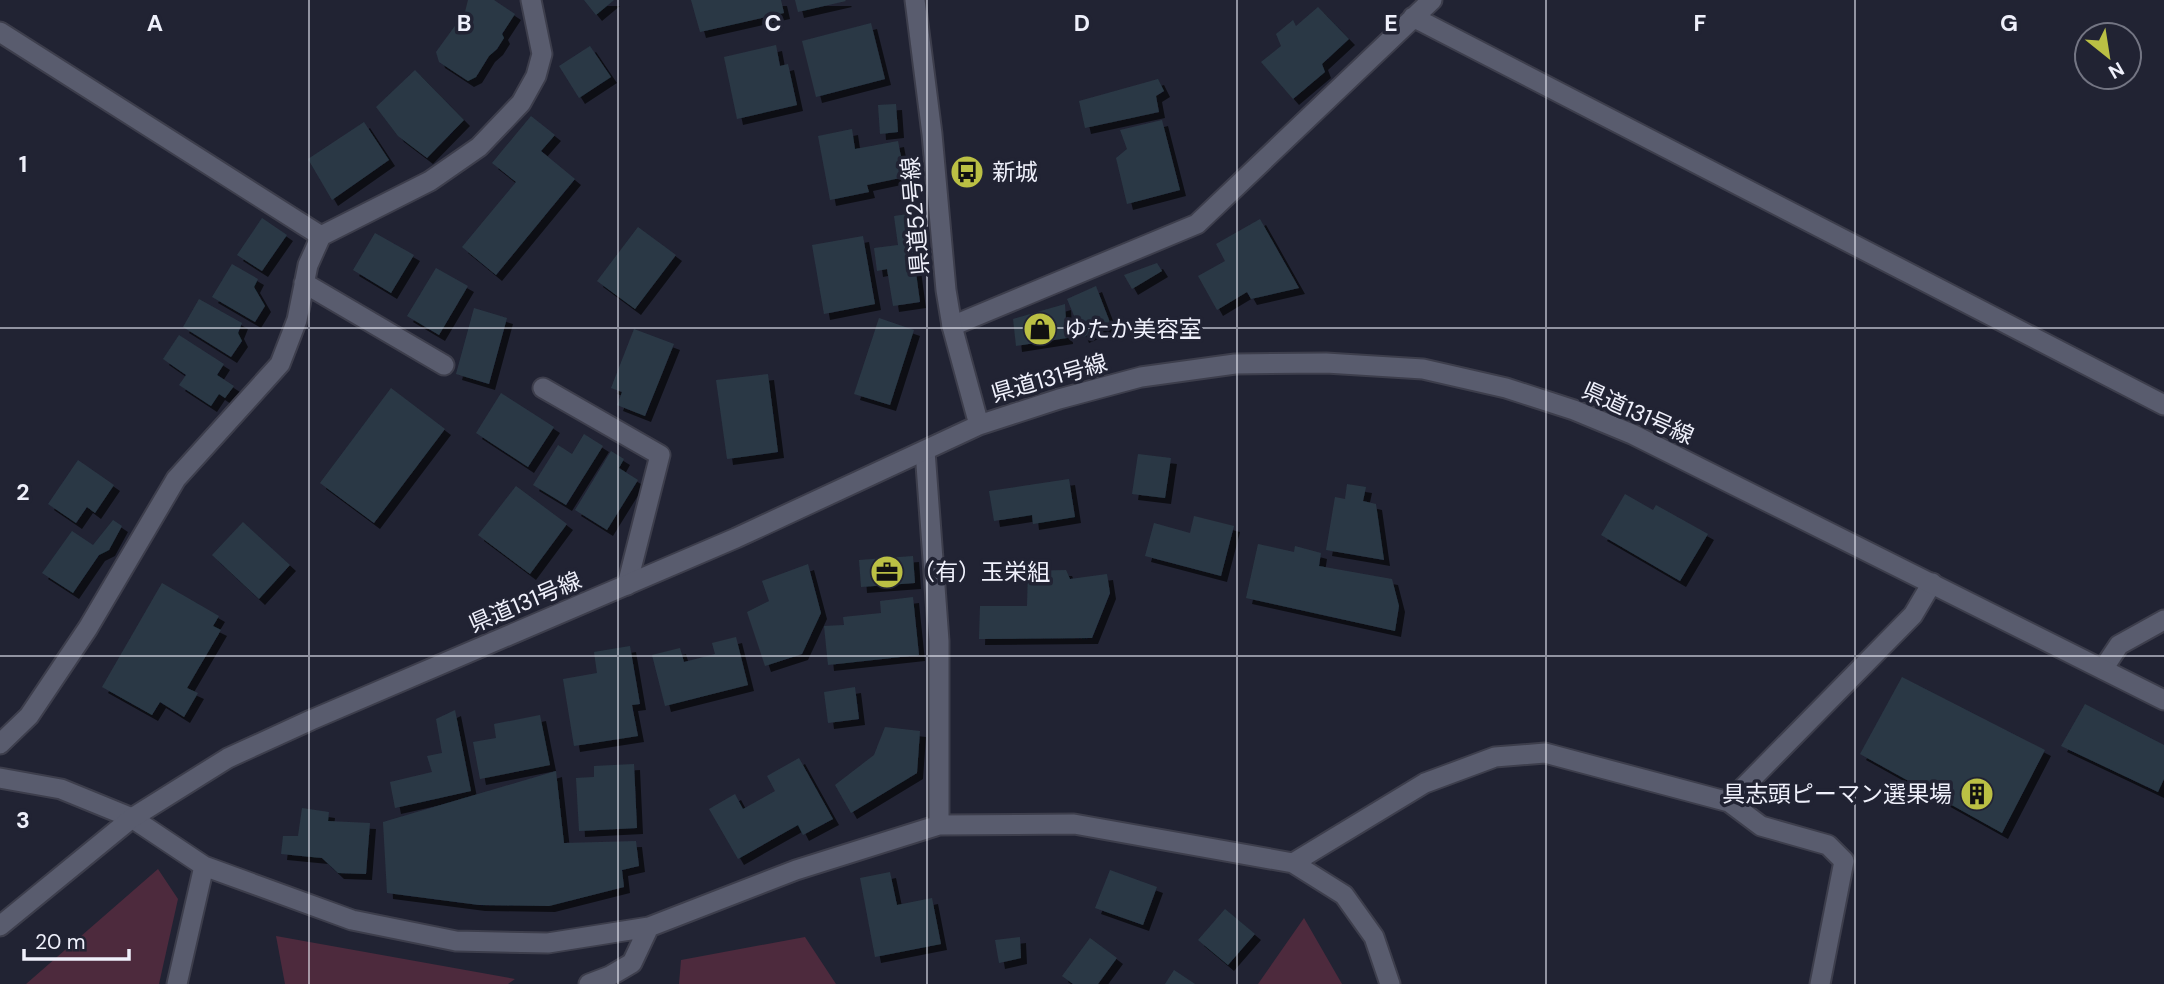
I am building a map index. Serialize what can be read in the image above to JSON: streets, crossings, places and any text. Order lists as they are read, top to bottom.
{
  "streets": {
    "street": ["県道52号線", "県道131号線"]
  },
  "crossings": [
    ["県道52号線", "県道131号線"]
  ],
  "places": {
    "bus stop": ["新城"],
    "shop": ["ゆたか美容室"],
    "office": ["（有）玉栄組"],
    "building": ["具志頭ピーマン選果場"]
  },
  "scale_bar": "20 m",
  "north": "bottom right",
  "grid": {
    "columns": [
      "A",
      "B",
      "C",
      "D",
      "E",
      "F",
      "G"
    ],
    "rows": ["1", "2", "3"]
  }
}
